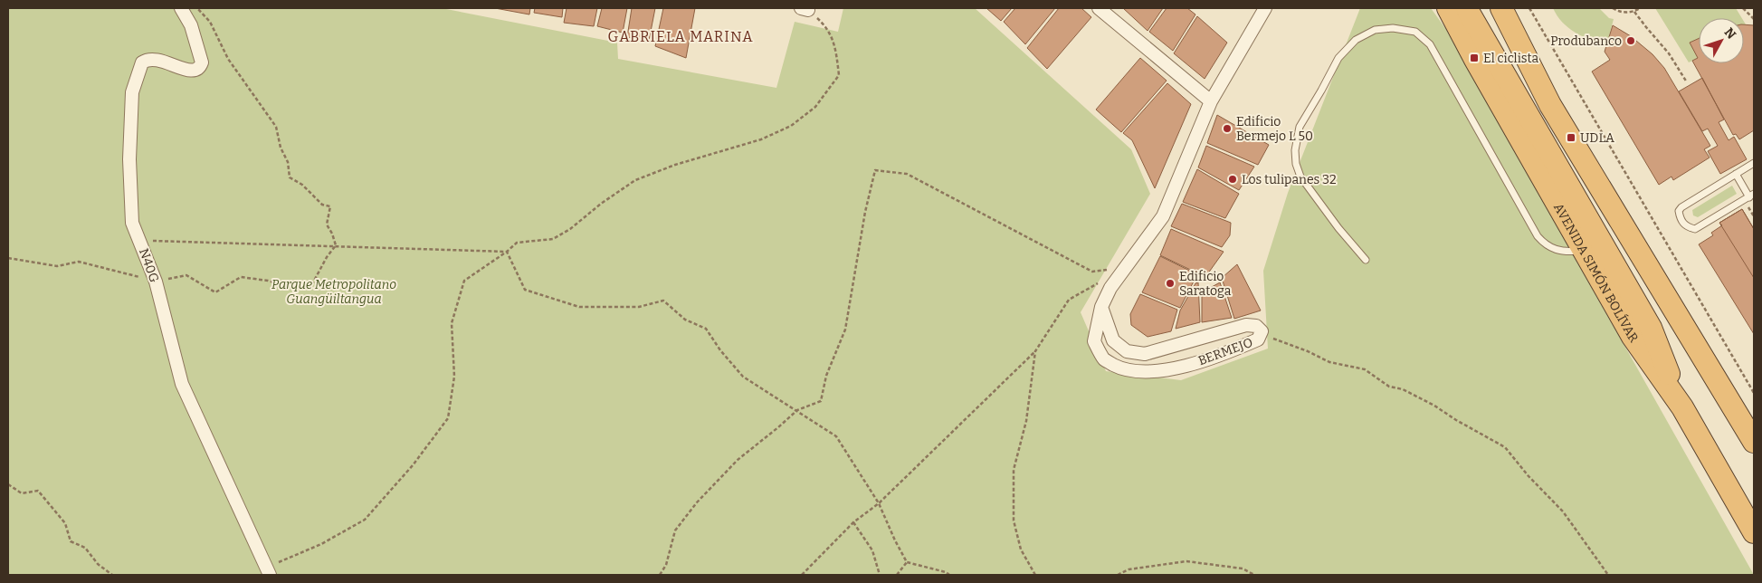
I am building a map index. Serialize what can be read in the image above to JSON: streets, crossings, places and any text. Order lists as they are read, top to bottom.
{
  "streets": {
    "highway": ["AVENIDA SIMÓN BOLÍVAR"],
    "street": ["N40G", "BERMEJO"]
  },
  "districts": ["GABRIELA MARINA"],
  "parks": ["Parque Metropolitano Guangüiltangua"],
  "places": {
    "other": [
      "Produbanco",
      "Edificio Bermejo L 50",
      "Los tulipanes 32",
      "Edificio Saratoga"
    ],
    "transit": ["El ciclista", "UDLA"]
  },
  "north": "top right"
}
